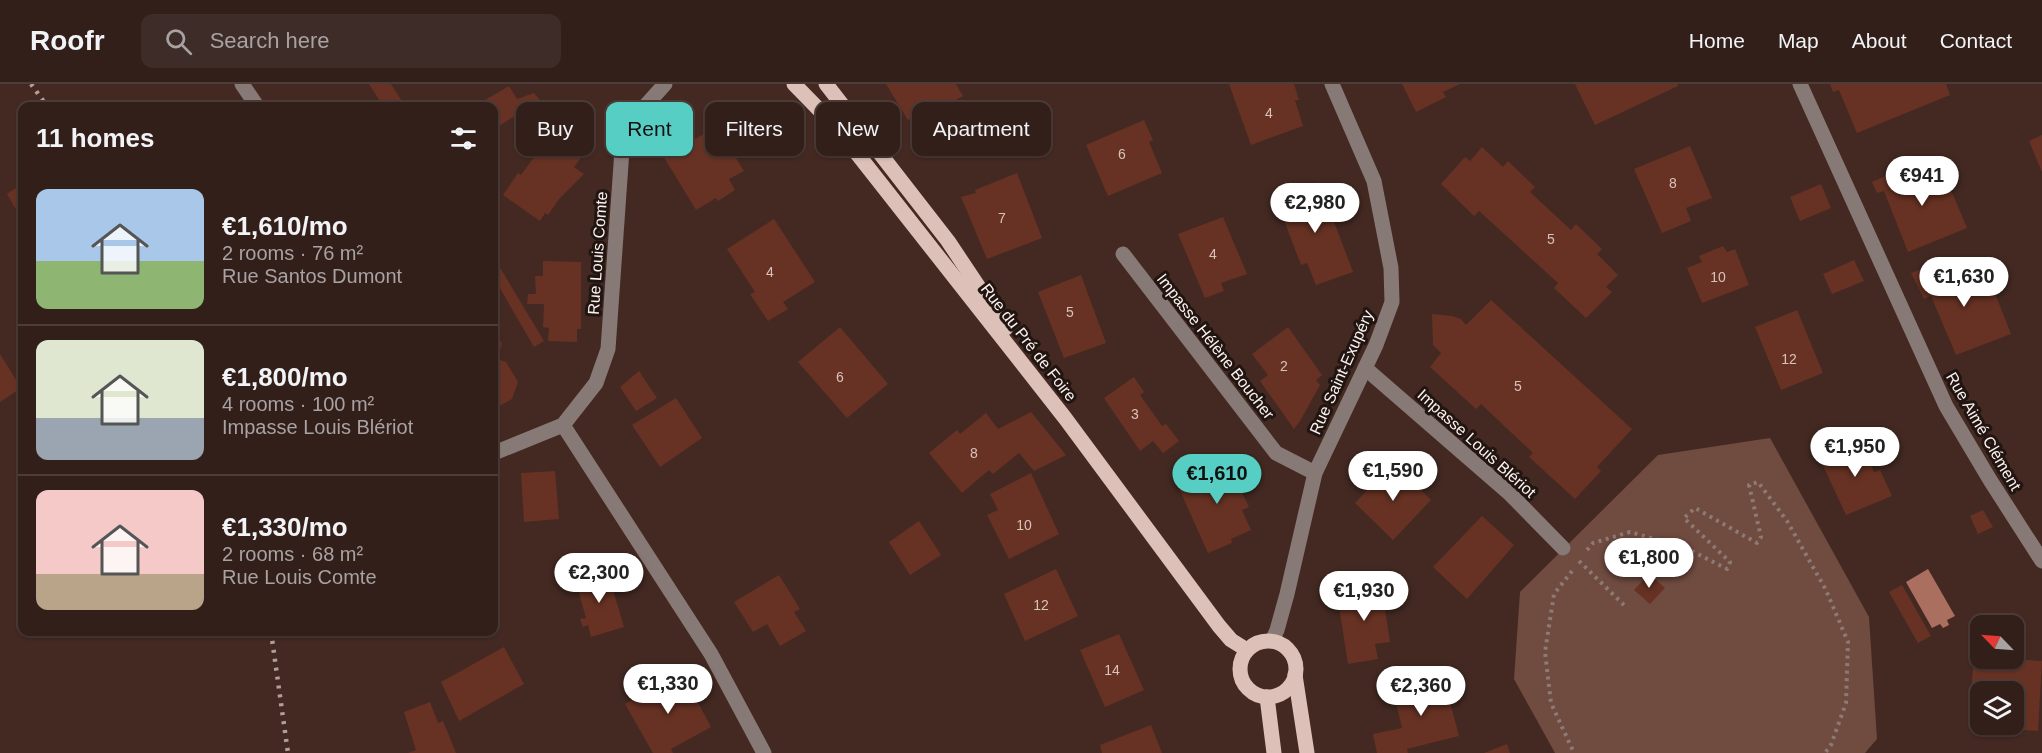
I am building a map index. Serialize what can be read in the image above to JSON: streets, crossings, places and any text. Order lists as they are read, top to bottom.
{
  "streets": {
    "main road": ["Rue du Pré de Foire"],
    "street": [
      "Rue Louis Comte",
      "Impasse Hélène Boucher",
      "Rue Saint-Exupéry",
      "Rue Aimé Clément",
      "Impasse Louis Blériot"
    ]
  },
  "crossings": [
    ["Impasse Hélène Boucher", "Rue Saint-Exupéry"],
    ["Rue Saint-Exupéry", "Impasse Louis Blériot"]
  ],
  "house_numbers": [
    "4",
    "6",
    "8",
    "7",
    "5",
    "4",
    "4",
    "10",
    "5",
    "12",
    "2",
    "6",
    "5",
    "3",
    "8",
    "10",
    "12",
    "14"
  ],
  "north": "top left",
  "page": {
    "header": "Roofr",
    "search": "Search here",
    "nav": [
      "Home",
      "Map",
      "About",
      "Contact"
    ],
    "chip": [
      "Buy",
      "Rent",
      "Filters",
      "New",
      "Apartment"
    ],
    "heading": "11 homes",
    "price": [
      "€941",
      "€2,980",
      "€1,630",
      "€1,950",
      "€1,590",
      "€1,610",
      "€1,800",
      "€2,300",
      "€1,930",
      "€1,330",
      "€2,360"
    ],
    "list": [
      {
        "name": "€1,610/mo",
        "note": "2 rooms · 76 m² · Rue Santos Dumont"
      },
      {
        "name": "€1,800/mo",
        "note": "4 rooms · 100 m² · Impasse Louis Blériot"
      },
      {
        "name": "€1,330/mo",
        "note": "2 rooms · 68 m² · Rue Louis Comte"
      }
    ]
  }
}
